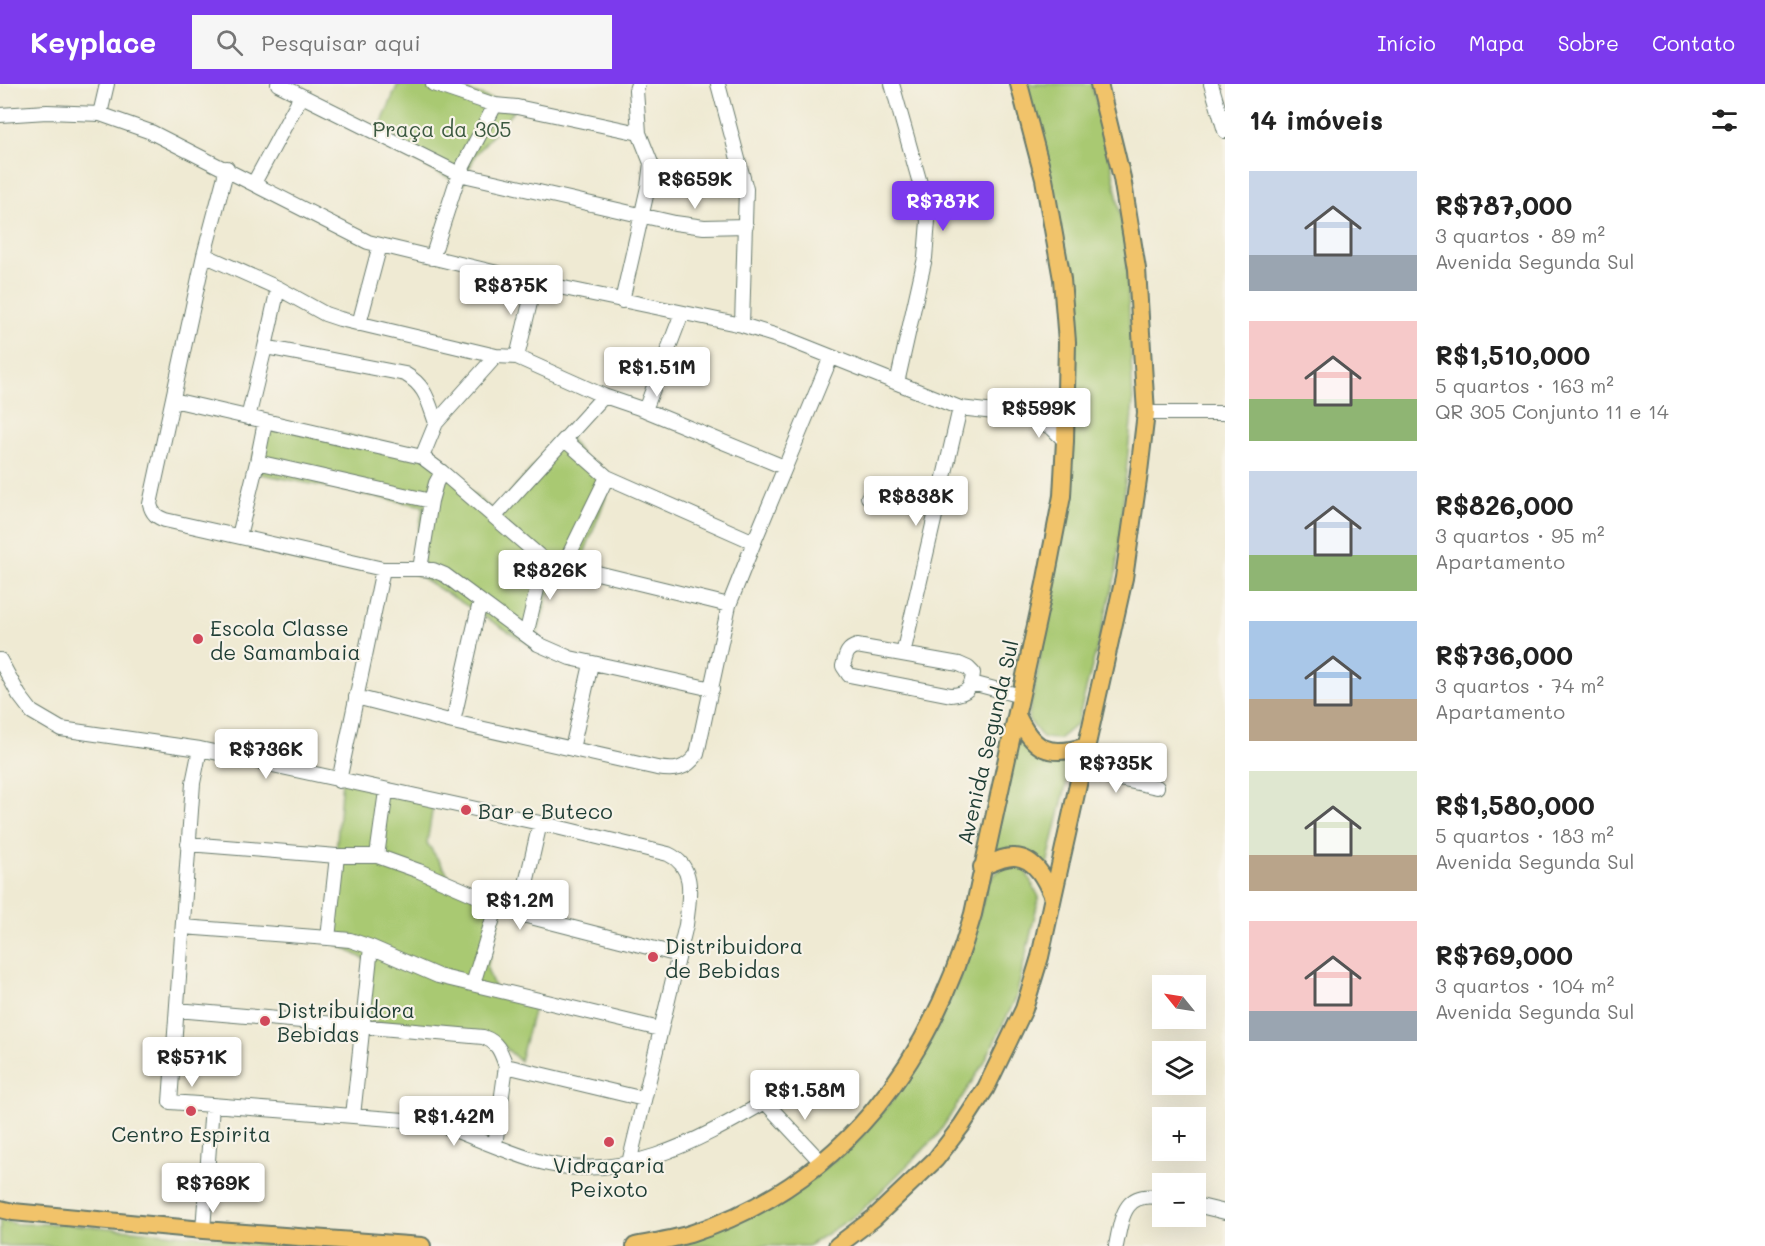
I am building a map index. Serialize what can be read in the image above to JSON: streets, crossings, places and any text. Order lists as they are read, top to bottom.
{
  "streets": {
    "main road": ["Avenida Segunda Sul"]
  },
  "parks": ["Praça da 305"],
  "places": [
    "Escola Classe de Samambaia",
    "Bar e Buteco",
    "Distribuidora de Bebidas",
    "Distribuidora Bebidas",
    "Centro Espirita",
    "Vidraçaria Peixoto"
  ],
  "north": "top left",
  "page": {
    "header": "Keyplace",
    "search": "Pesquisar aqui",
    "nav": [
      "Início",
      "Mapa",
      "Sobre",
      "Contato"
    ],
    "heading": "14 imóveis",
    "list": [
      {
        "name": "R$787,000",
        "note": "3 quartos · 89 m² · Avenida Segunda Sul"
      },
      {
        "name": "R$1,510,000",
        "note": "5 quartos · 163 m² · QR 305 Conjunto 11 e 14"
      },
      {
        "name": "R$826,000",
        "note": "3 quartos · 95 m² · Apartamento"
      },
      {
        "name": "R$736,000",
        "note": "3 quartos · 74 m² · Apartamento"
      },
      {
        "name": "R$1,580,000",
        "note": "5 quartos · 183 m² · Avenida Segunda Sul"
      },
      {
        "name": "R$769,000",
        "note": "3 quartos · 104 m² · Avenida Segunda Sul"
      }
    ],
    "price": [
      "R$659K",
      "R$787K",
      "R$875K",
      "R$1.51M",
      "R$599K",
      "R$838K",
      "R$826K",
      "R$736K",
      "R$735K",
      "R$1.2M",
      "R$571K",
      "R$1.58M",
      "R$1.42M",
      "R$769K"
    ],
    "map_buttons": ["+", "−"]
  }
}
